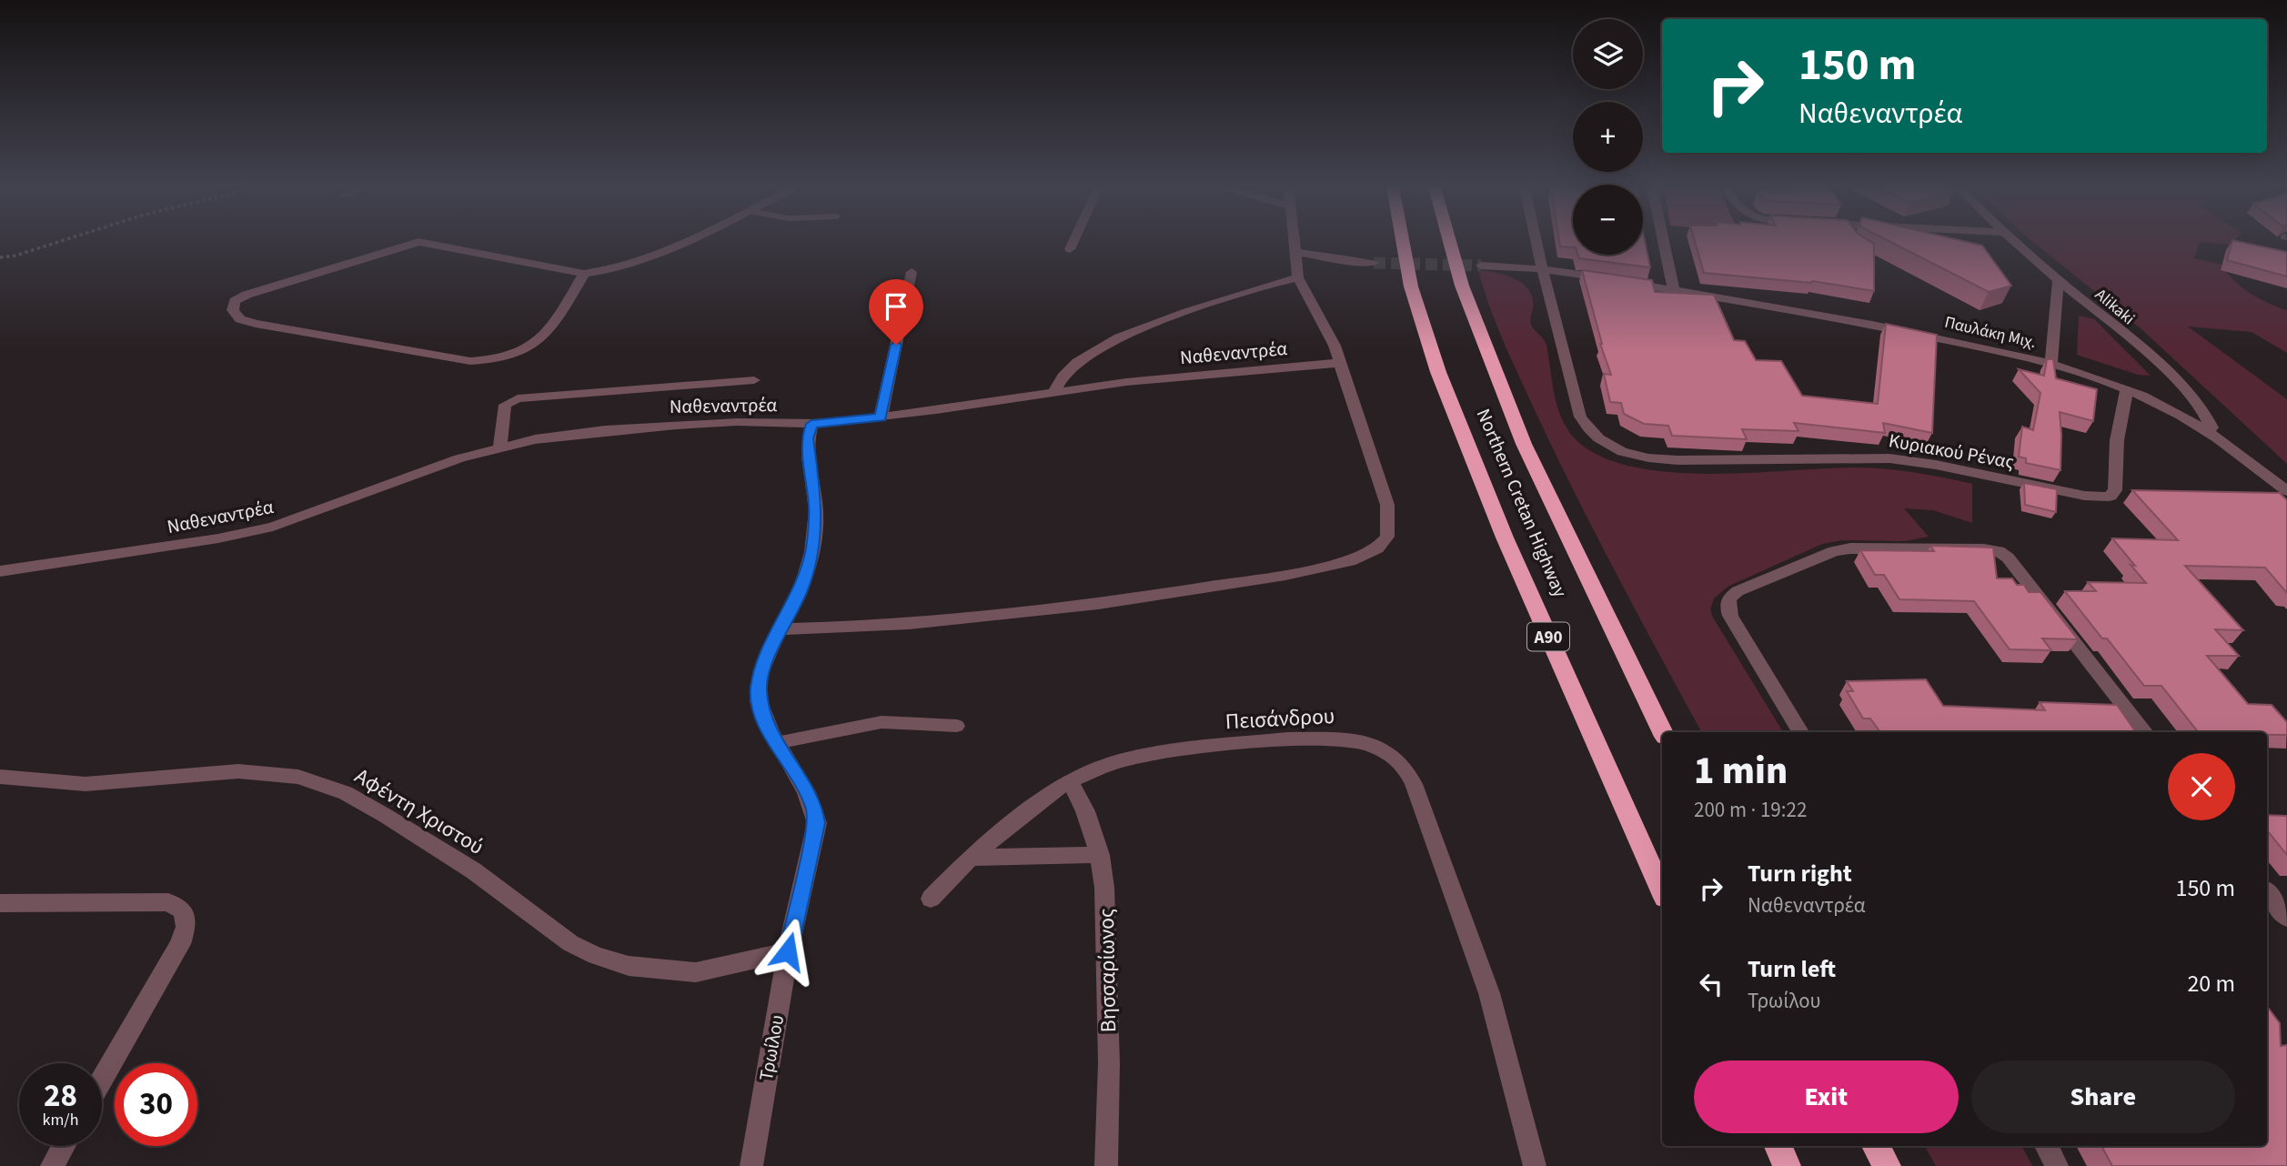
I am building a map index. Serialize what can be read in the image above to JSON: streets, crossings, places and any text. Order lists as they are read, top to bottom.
{
  "streets": {
    "highway": ["Northern Cretan Highway", "Α90"],
    "street": [
      "Alikaki",
      "Παυλάκη Μιχ.",
      "Ναθεναντρέα",
      "Κυριακού Ρένας",
      "Πεισάνδρου",
      "Αφέντη Χριστού",
      "Βησσαρίωνος",
      "Τρωίλου"
    ]
  },
  "crossings": [
    ["Alikaki", "Παυλάκη Μιχ."],
    ["Παυλάκη Μιχ.", "Κυριακού Ρένας"],
    ["Ναθεναντρέα", "Τρωίλου"],
    ["Πεισάνδρου", "Βησσαρίωνος"],
    ["Αφέντη Χριστού", "Τρωίλου"]
  ],
  "page": {
    "map_buttons": ["+", "−"],
    "turn": ["150 m", "Ναθεναντρέα"],
    "heading": ["1 min", "200 m · 19:22"],
    "list": [
      {
        "name": "Turn right",
        "note": "Ναθεναντρέα",
        "value": "150 m"
      },
      {
        "name": "Turn left",
        "note": "Τρωίλου",
        "value": "20 m"
      }
    ],
    "buttons": ["Exit", "Share"],
    "speed": "28 km/h",
    "limit": "30"
  }
}
